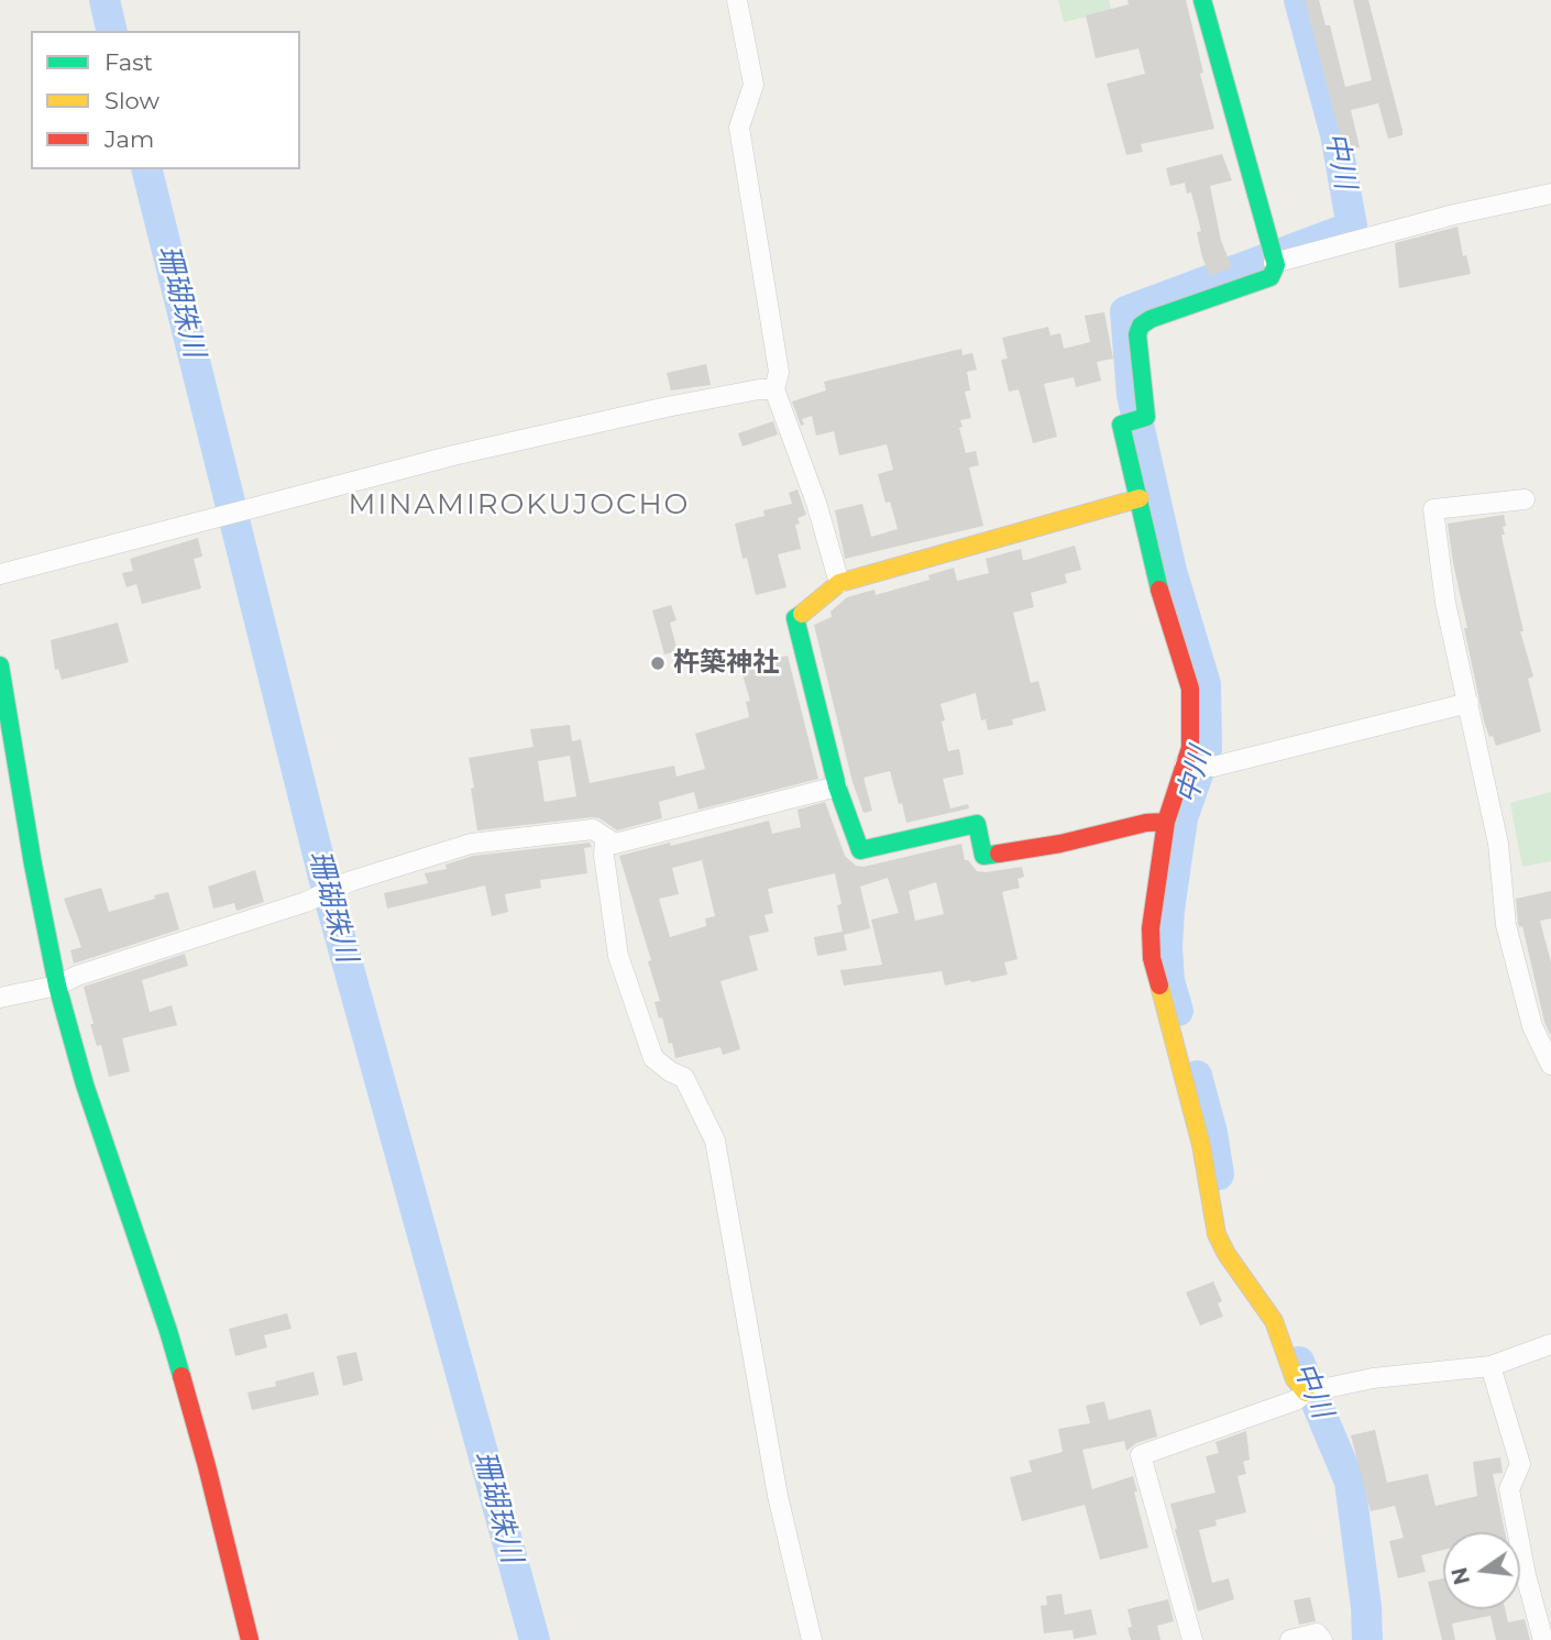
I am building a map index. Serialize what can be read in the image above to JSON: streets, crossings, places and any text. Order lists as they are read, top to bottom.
{
  "districts": ["MINAMIROKUJOCHO"],
  "water": ["中川", "珊瑚珠川"],
  "places": ["杵築神社"],
  "legend": ["Fast", "Slow", "Jam"],
  "north": "left"
}
